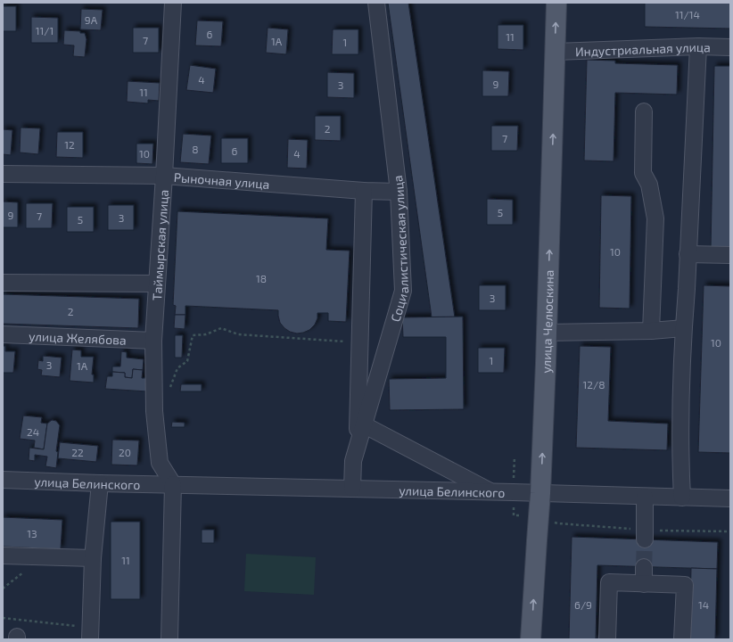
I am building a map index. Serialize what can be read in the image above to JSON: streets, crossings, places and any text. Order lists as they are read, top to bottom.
{
  "streets": {
    "main road": ["улица Челюскина"],
    "street": [
      "Индустриальная улица",
      "Рыночная улица",
      "Таймырская улица",
      "Социалистическая улица",
      "улица Желябова",
      "улица Белинского"
    ]
  },
  "crossings": [
    ["Индустриальная улица", "улица Челюскина"],
    ["Рыночная улица", "Таймырская улица"],
    ["Рыночная улица", "Социалистическая улица"],
    ["Таймырская улица", "улица Желябова"],
    ["Таймырская улица", "улица Белинского"],
    ["Социалистическая улица", "улица Белинского"],
    ["улица Челюскина", "улица Белинского"]
  ],
  "one_way": ["улица Челюскина"],
  "house_numbers": [
    "11/14",
    "9А",
    "11/1",
    "6",
    "11",
    "7",
    "1А",
    "1",
    "4",
    "9",
    "3",
    "11",
    "2",
    "7",
    "12",
    "8",
    "6",
    "10",
    "4",
    "5",
    "9",
    "7",
    "3",
    "5",
    "10",
    "18",
    "3",
    "2",
    "10",
    "1",
    "3",
    "1А",
    "12/8",
    "24",
    "22",
    "20",
    "13",
    "11",
    "6/9",
    "14"
  ]
}
